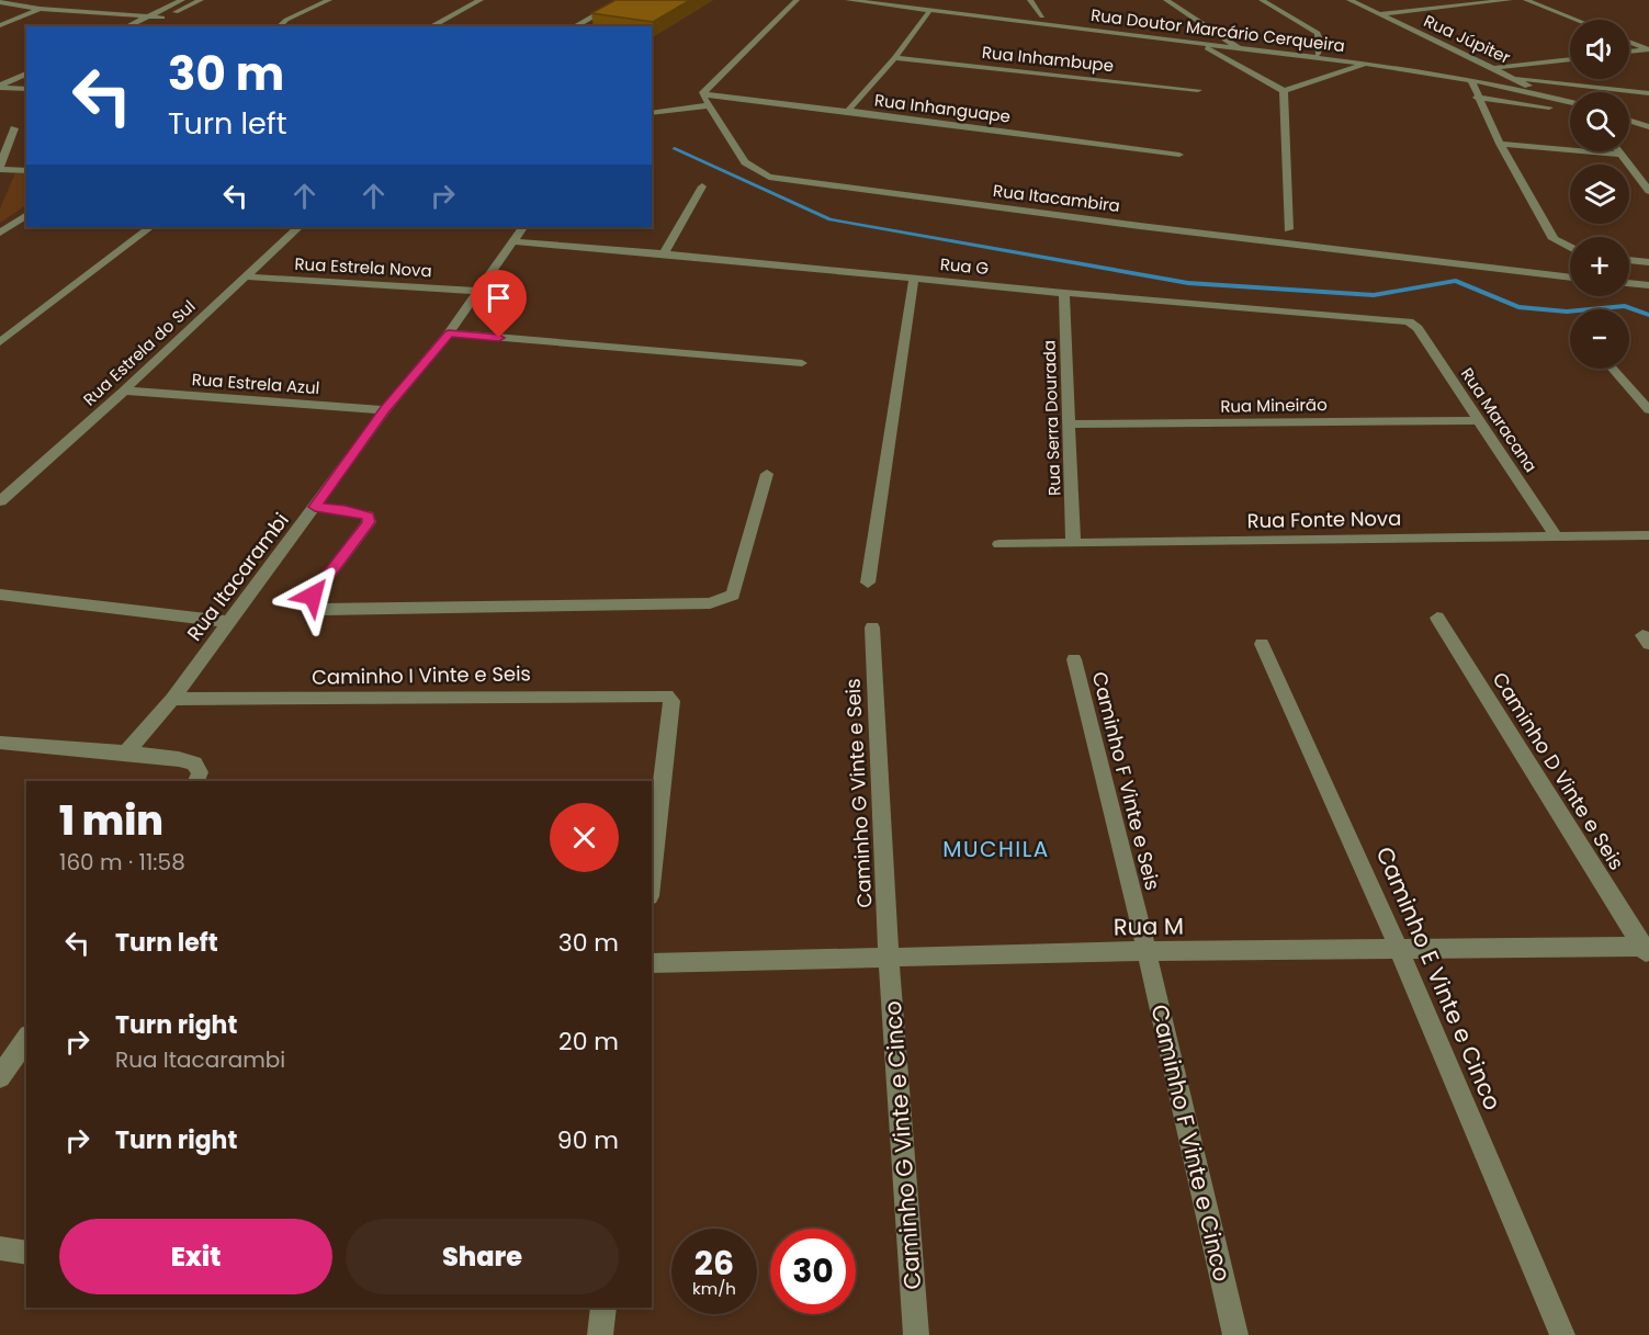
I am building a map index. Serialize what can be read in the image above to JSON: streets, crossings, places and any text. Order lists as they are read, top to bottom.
{
  "streets": {
    "street": [
      "Rua Doutor Marcário Cerqueira",
      "Rua Júpiter",
      "Rua Inhambupe",
      "Rua Inhanguape",
      "Rua Itacambira",
      "Rua G",
      "Rua Estrela Nova",
      "Rua Estrela do Sul",
      "Rua Estrela Azul",
      "Rua Mineirão",
      "Rua Serra Dourada",
      "Rua Maracana",
      "Rua Fonte Nova",
      "Rua Itacarambi",
      "Caminho I Vinte e Seis",
      "Caminho D Vinte e Seis",
      "Caminho F Vinte e Seis",
      "Caminho G Vinte e Seis",
      "Rua M",
      "Caminho E Vinte e Cinco",
      "Caminho F Vinte e Cinco",
      "Caminho G Vinte e Cinco"
    ]
  },
  "crossings": [
    ["Rua Doutor Marcário Cerqueira", "Rua Júpiter"],
    ["Rua Inhanguape", "Rua Itacambira"],
    ["Rua G", "Rua Serra Dourada"],
    ["Rua G", "Rua Maracana"],
    ["Rua G", "Rua Itacarambi"],
    ["Rua Estrela Nova", "Rua Estrela do Sul"],
    ["Rua Estrela Nova", "Rua Itacarambi"],
    ["Rua Estrela do Sul", "Rua Estrela Azul"],
    ["Rua Estrela Azul", "Rua Itacarambi"],
    ["Rua Mineirão", "Rua Serra Dourada"],
    ["Rua Mineirão", "Rua Maracana"],
    ["Rua Serra Dourada", "Rua Fonte Nova"],
    ["Rua Maracana", "Rua Fonte Nova"],
    ["Rua Itacarambi", "Caminho I Vinte e Seis"],
    ["Caminho D Vinte e Seis", "Rua M"],
    ["Caminho F Vinte e Seis", "Rua M"],
    ["Caminho F Vinte e Seis", "Caminho F Vinte e Cinco"],
    ["Caminho G Vinte e Seis", "Rua M"],
    ["Caminho G Vinte e Seis", "Caminho G Vinte e Cinco"],
    ["Rua M", "Caminho E Vinte e Cinco"],
    ["Rua M", "Caminho F Vinte e Cinco"],
    ["Rua M", "Caminho G Vinte e Cinco"]
  ],
  "districts": ["MUCHILA"],
  "page": {
    "map_buttons": ["+", "−"],
    "turn": ["30 m", "Turn left"],
    "heading": ["1 min", "160 m · 11:58"],
    "list": [
      {
        "name": "Turn left",
        "value": "30 m"
      },
      {
        "name": "Turn right",
        "note": "Rua Itacarambi",
        "value": "20 m"
      },
      {
        "name": "Turn right",
        "value": "90 m"
      }
    ],
    "buttons": ["Exit", "Share"],
    "speed": "26 km/h",
    "limit": "30"
  }
}
